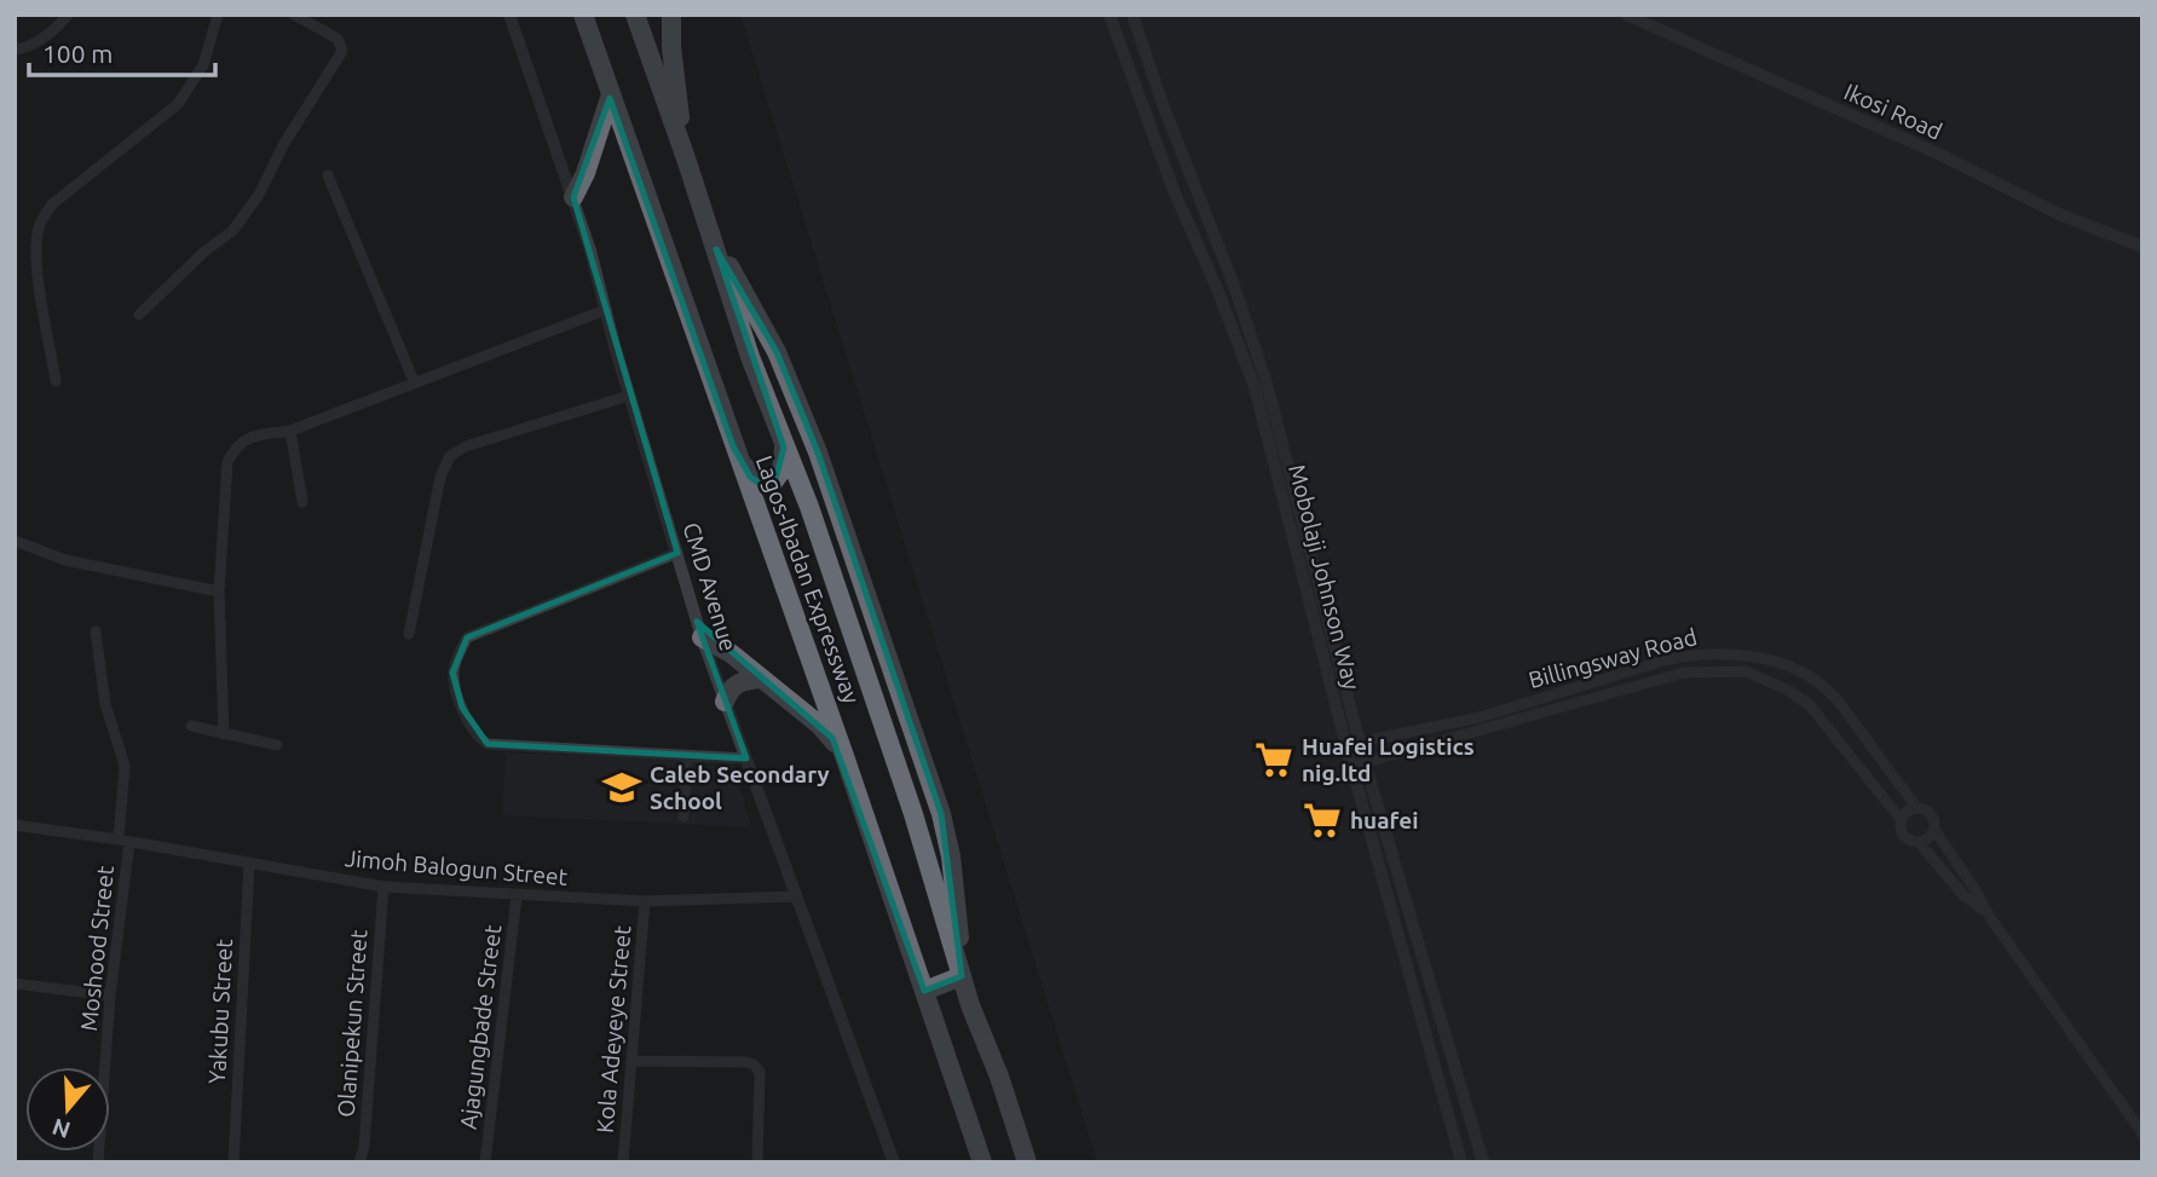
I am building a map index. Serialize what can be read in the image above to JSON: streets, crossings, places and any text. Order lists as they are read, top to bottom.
{
  "streets": {
    "highway": ["Lagos-Ibadan Expressway"],
    "street": [
      "Ikosi Road",
      "Mobolaji Johnson Way",
      "CMD Avenue",
      "Billingsway Road",
      "Jimoh Balogun Street",
      "Moshood Street",
      "Yakubu Street",
      "Olanipekun Street",
      "Ajagungbade Street",
      "Kola Adeyeye Street"
    ]
  },
  "crossings": [
    ["Mobolaji Johnson Way", "Billingsway Road"],
    ["CMD Avenue", "Jimoh Balogun Street"],
    ["Jimoh Balogun Street", "Moshood Street"],
    ["Jimoh Balogun Street", "Yakubu Street"],
    ["Jimoh Balogun Street", "Olanipekun Street"],
    ["Jimoh Balogun Street", "Ajagungbade Street"],
    ["Jimoh Balogun Street", "Kola Adeyeye Street"]
  ],
  "places": {
    "supermarket": ["Huafei Logistics nig.ltd", "huafei"],
    "school or university": ["Caleb Secondary School"]
  },
  "scale_bar": "100 m",
  "north": "bottom"
}
